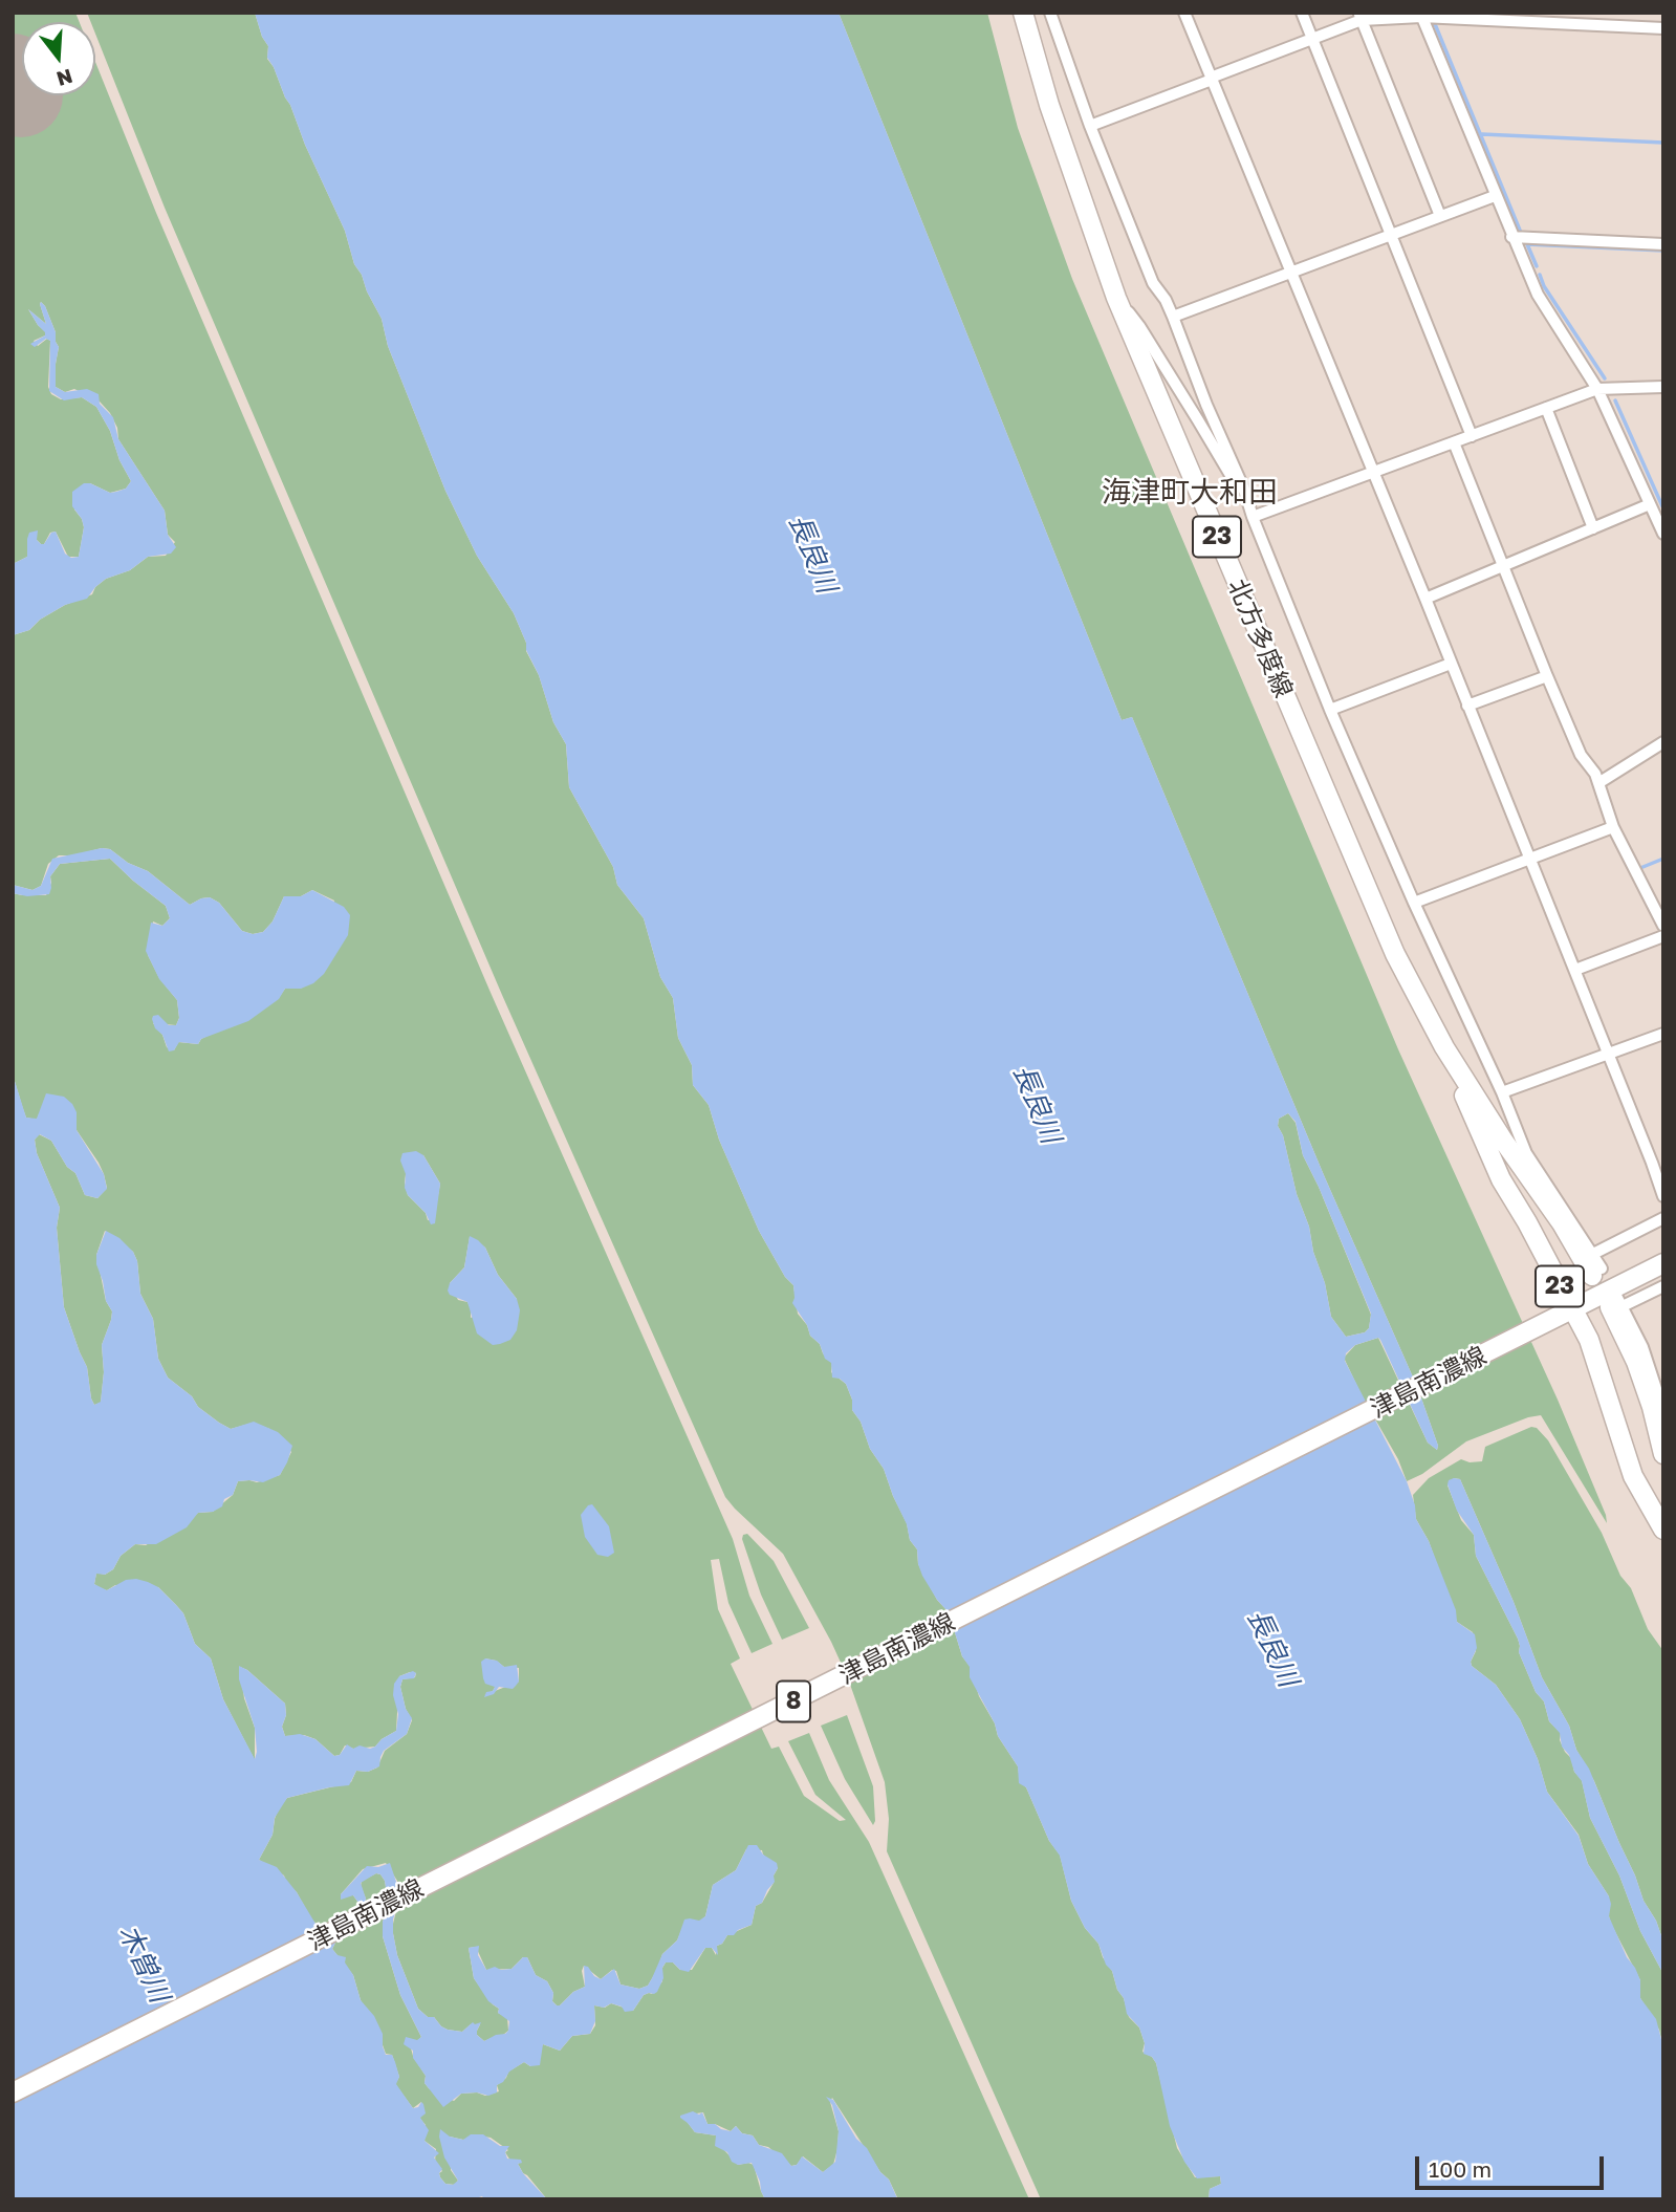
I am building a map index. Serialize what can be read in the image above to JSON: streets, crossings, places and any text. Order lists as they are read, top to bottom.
{
  "streets": {
    "main road": [
      "23",
      "北方多度線",
      "津島南濃線",
      "8"
    ]
  },
  "crossings": [
    ["23", "北方多度線"],
    ["23", "津島南濃線"]
  ],
  "districts": ["海津町大和田"],
  "water": ["長良川", "木曽川"],
  "scale_bar": "100 m",
  "north": "bottom"
}
